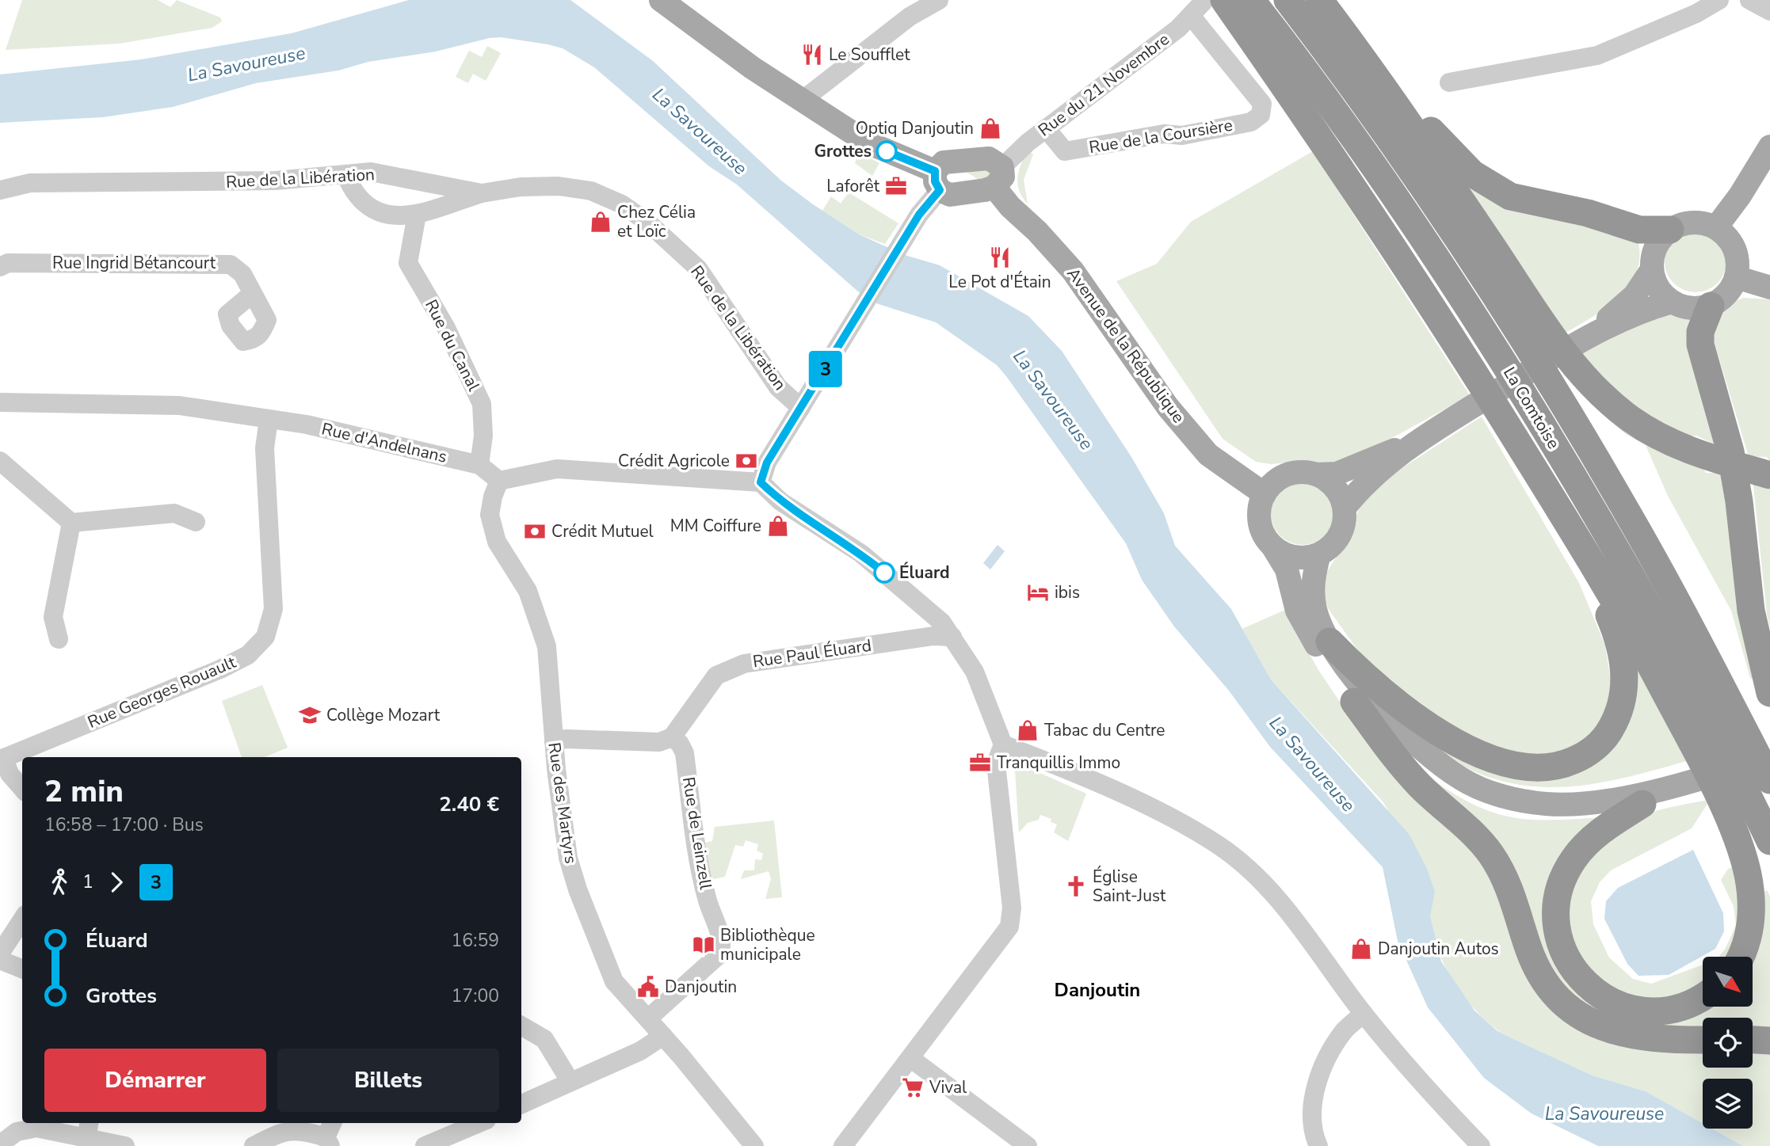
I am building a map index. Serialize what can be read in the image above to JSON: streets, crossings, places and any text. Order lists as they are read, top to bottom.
{
  "streets": {
    "highway": ["La Comtoise"],
    "main road": ["Avenue de la République"],
    "street": [
      "Rue du 21 Novembre",
      "Rue de la Coursière",
      "Rue de la Libération",
      "Rue Ingrid Bétancourt",
      "Rue du Canal",
      "Rue d'Andelnans",
      "Rue Paul Éluard",
      "Rue Georges Rouault",
      "Rue des Martyrs",
      "Rue de Leinzell"
    ]
  },
  "crossings": [
    ["Rue du 21 Novembre", "Rue de la Coursière"],
    ["Rue du 21 Novembre", "Avenue de la République"],
    ["Rue du Canal", "Rue d'Andelnans"],
    ["Rue d'Andelnans", "Rue Georges Rouault"],
    ["Rue d'Andelnans", "Rue des Martyrs"],
    ["Rue Paul Éluard", "Rue de Leinzell"],
    ["Rue des Martyrs", "Rue de Leinzell"]
  ],
  "districts": ["Danjoutin"],
  "water": ["La Savoureuse"],
  "places": {
    "restaurant": ["Le Soufflet", "Le Pot d'Étain"],
    "shop": [
      "Optiq Danjoutin",
      "Chez Célia et Loïc",
      "MM Coiffure",
      "Tabac du Centre",
      "Danjoutin Autos"
    ],
    "other": ["Grottes", "Éluard"],
    "office": ["Laforêt", "Tranquillis Immo"],
    "bank": ["Crédit Agricole", "Crédit Mutuel"],
    "hotel": ["ibis"],
    "school or university": ["Collège Mozart"],
    "church": ["Église Saint-Just"],
    "library": ["Bibliothèque municipale"],
    "public building": ["Danjoutin"],
    "supermarket": ["Vival"]
  },
  "lines": ["bus line 3"],
  "north": "bottom right",
  "page": {
    "on_map": "3",
    "heading": ["2 min", "16:58 – 17:00 · Bus", "2.40 €"],
    "legs": ["1", "3"],
    "list": [
      {
        "name": "Éluard",
        "value": "16:59"
      },
      {
        "name": "Grottes",
        "value": "17:00"
      }
    ],
    "buttons": ["Démarrer", "Billets"]
  }
}
